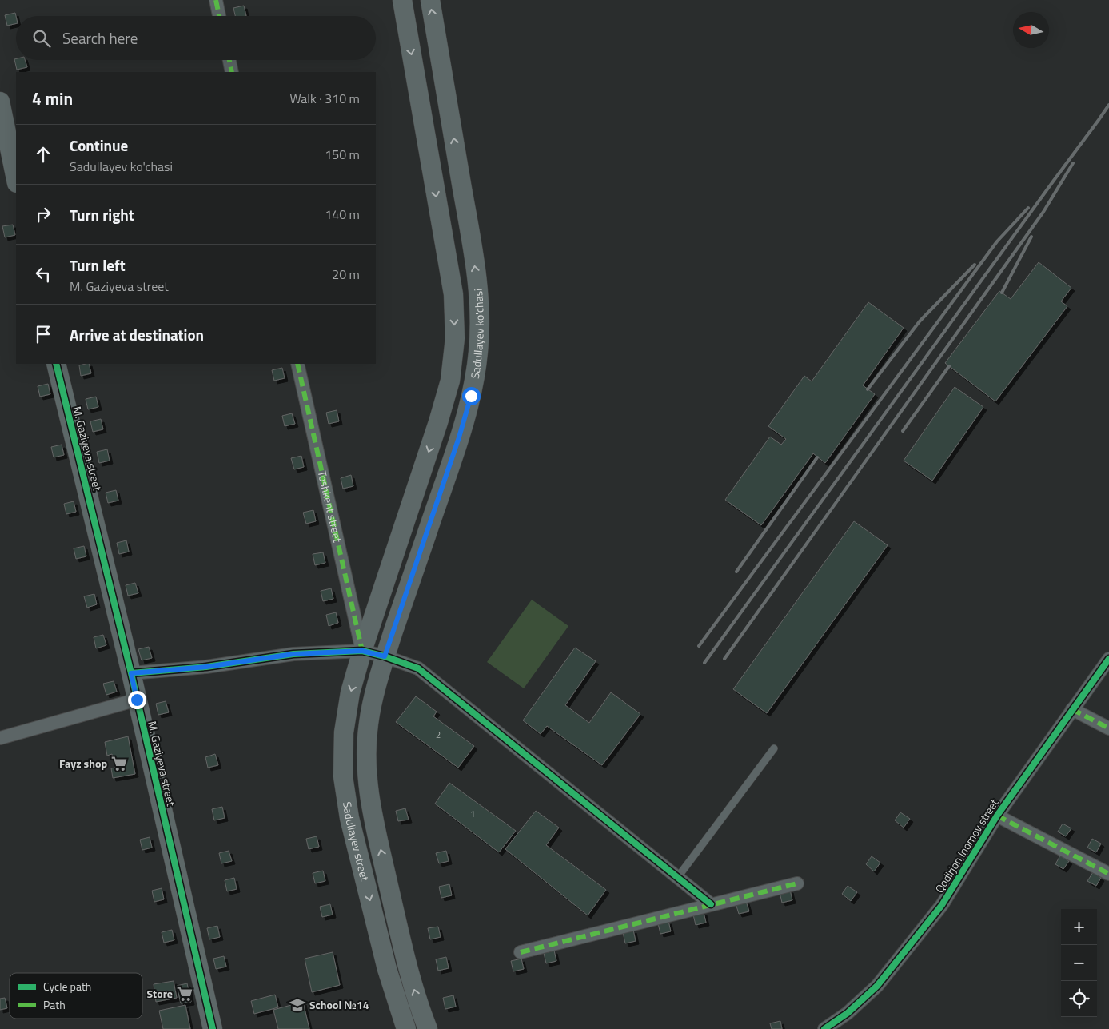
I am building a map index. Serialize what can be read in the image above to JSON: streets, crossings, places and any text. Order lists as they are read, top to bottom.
{
  "streets": {
    "main road": ["Sadullayev ko'chasi", "M. Gaziyeva street", "Sadullayev street"],
    "street": ["Toshkent street", "Qodirjon Inomov street"]
  },
  "crossings": [
    ["Toshkent street", "Sadullayev street"]
  ],
  "one_way": ["Sadullayev ko'chasi", "Sadullayev street"],
  "places": {
    "supermarket": ["Fayz shop", "Store"],
    "school or university": ["School №14"]
  },
  "house_numbers": ["2", "1"],
  "legend": ["Cycle path", "Path"],
  "north": "left",
  "page": {
    "search": "Search here",
    "heading": ["4 min", "Walk · 310 m"],
    "list": [
      ["Continue", "Sadullayev ko'chasi", "150 m"],
      ["Turn right", "140 m"],
      ["Turn left", "M. Gaziyeva street", "20 m"],
      "Arrive at destination"
    ],
    "map_buttons": ["+", "−"]
  }
}
